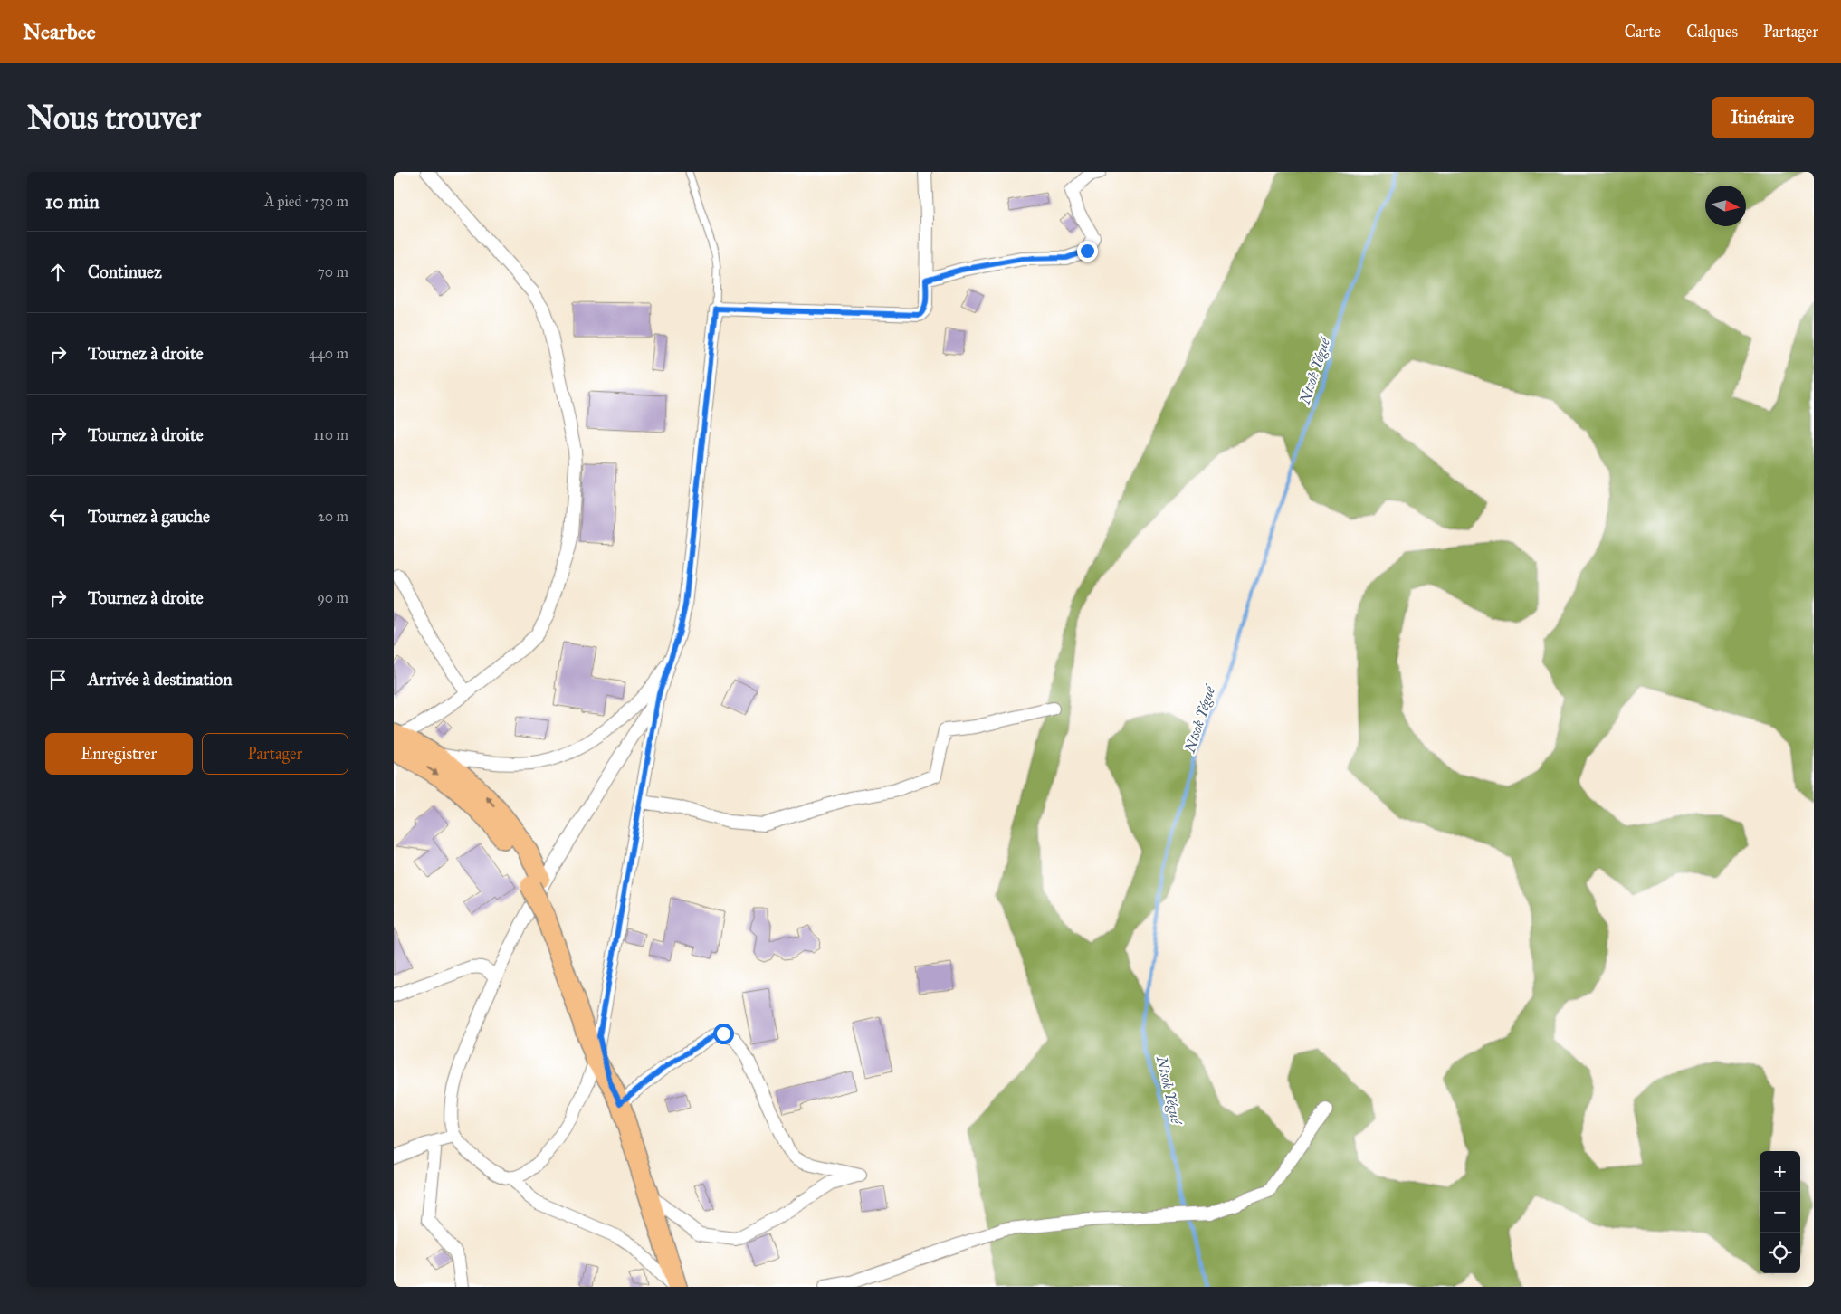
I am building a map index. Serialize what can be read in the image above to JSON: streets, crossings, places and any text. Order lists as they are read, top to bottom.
{
  "water": ["Ntsok Yégué"],
  "north": "right",
  "page": {
    "header": "Nearbee",
    "nav": ["Carte", "Calques", "Partager"],
    "buttons": [
      "Itinéraire",
      ["Enregistrer", "Partager"]
    ],
    "title": "Nous trouver",
    "heading": ["10 min", "À pied · 730 m"],
    "list": [
      ["Continuez", "70 m"],
      ["Tournez à droite", "440 m"],
      ["Tournez à droite", "110 m"],
      ["Tournez à gauche", "20 m"],
      ["Tournez à droite", "90 m"],
      "Arrivée à destination"
    ],
    "map_buttons": ["+", "−"]
  }
}
